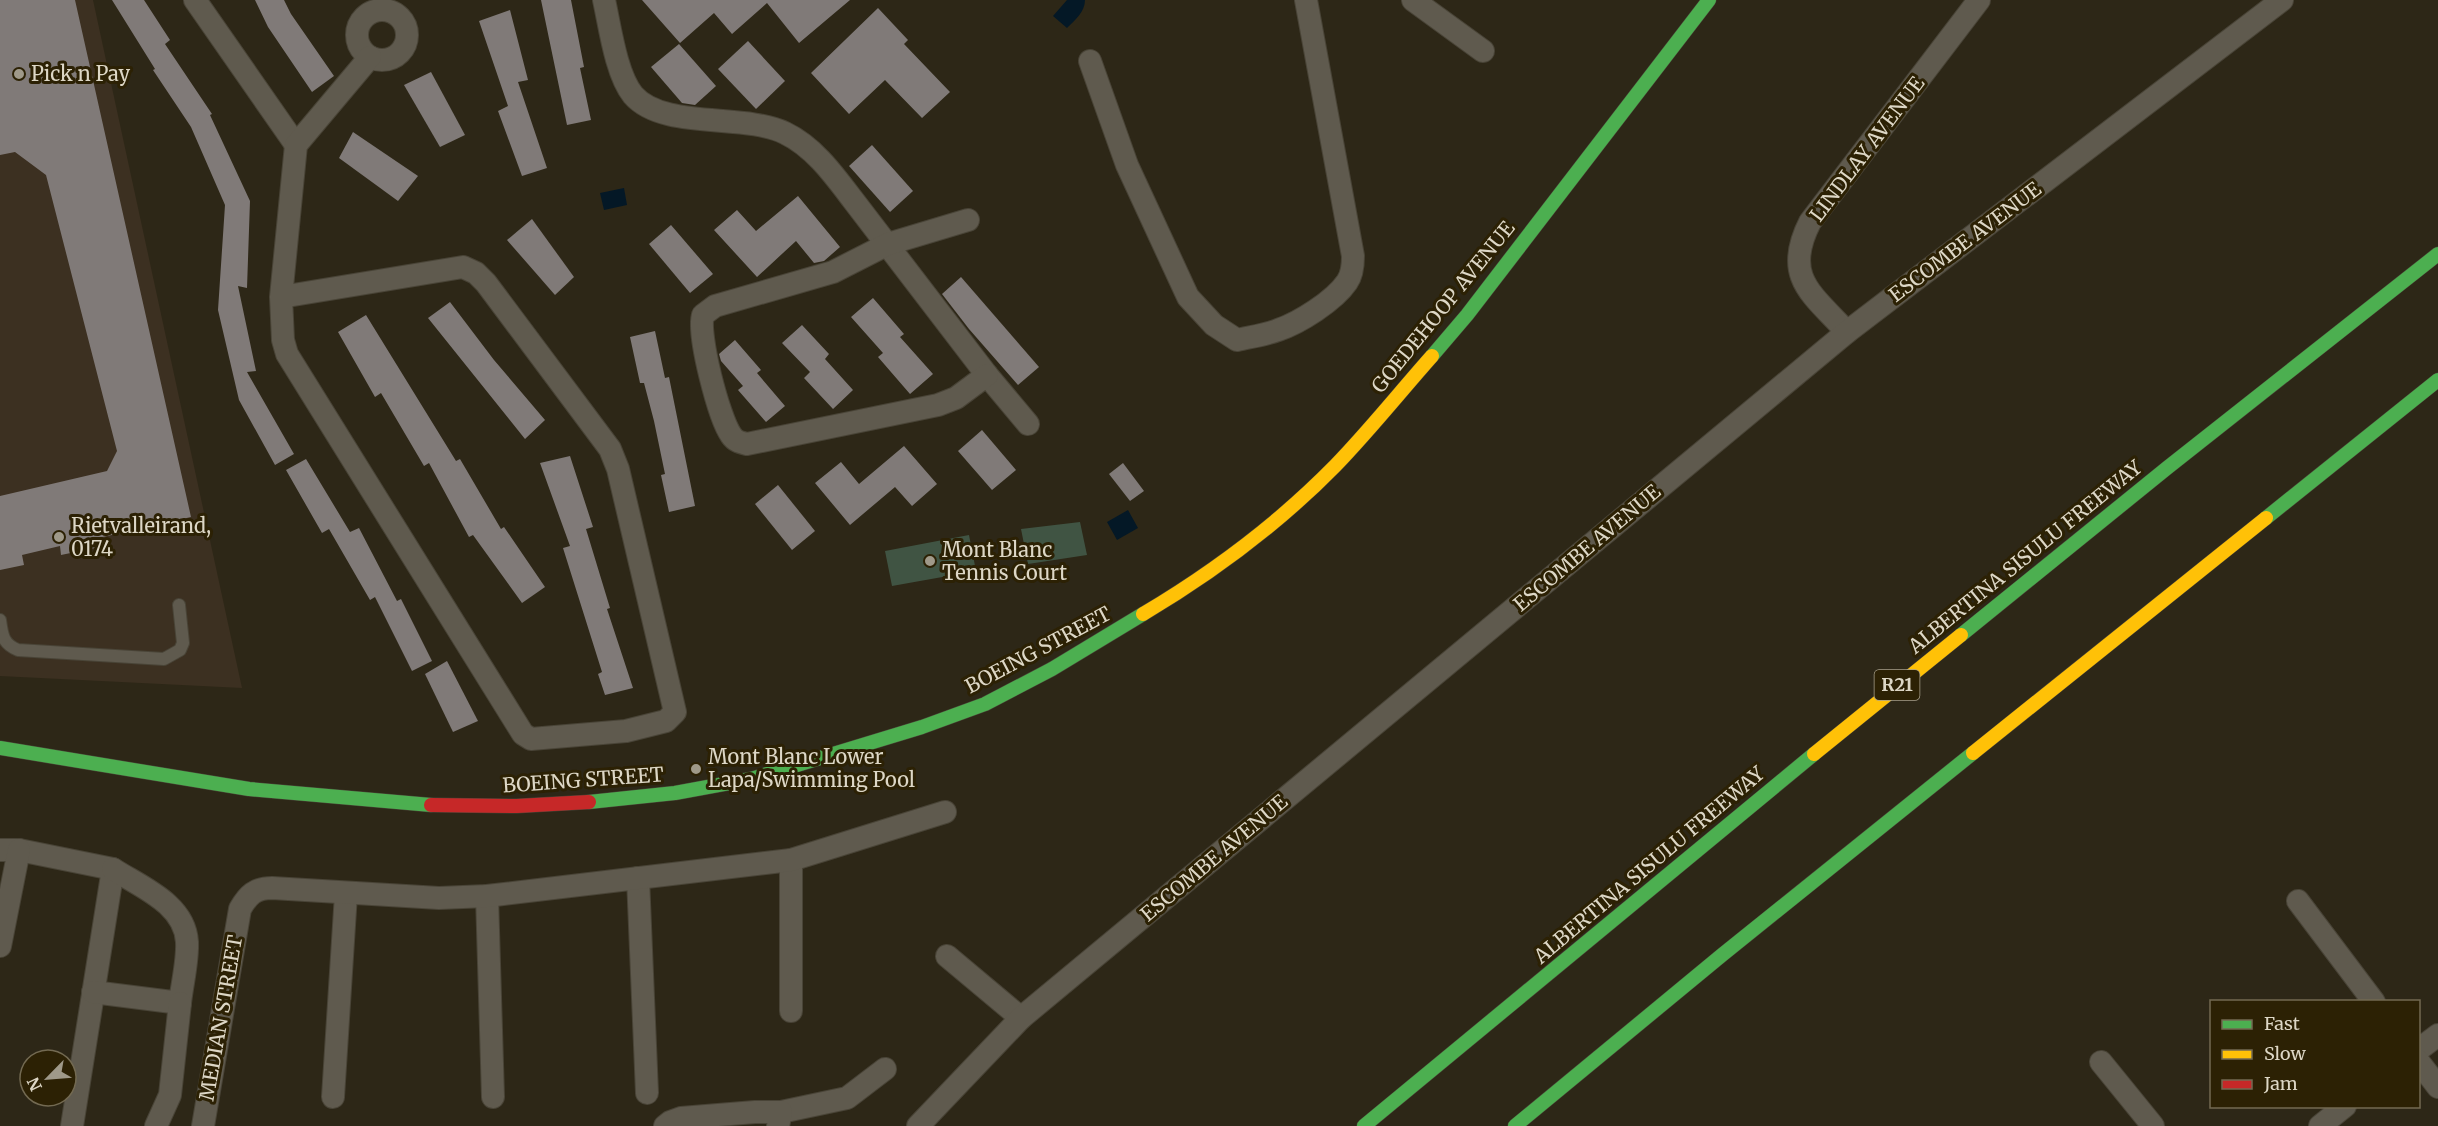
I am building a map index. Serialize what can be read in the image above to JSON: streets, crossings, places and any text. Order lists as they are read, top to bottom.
{
  "streets": {
    "main road": [
      "GOEDEHOOP AVENUE",
      "ALBERTINA SISULU FREEWAY",
      "BOEING STREET",
      "R21"
    ],
    "street": ["LINDLAY AVENUE", "ESCOMBE AVENUE", "MEDIAN STREET"]
  },
  "crossings": [
    ["LINDLAY AVENUE", "ESCOMBE AVENUE"],
    ["GOEDEHOOP AVENUE", "BOEING STREET"]
  ],
  "places": [
    "Pick n Pay",
    "Rietvalleirand, 0174",
    "Mont Blanc Tennis Court",
    "Mont Blanc Lower Lapa/Swimming Pool"
  ],
  "legend": ["Fast", "Slow", "Jam"],
  "north": "bottom left"
}
